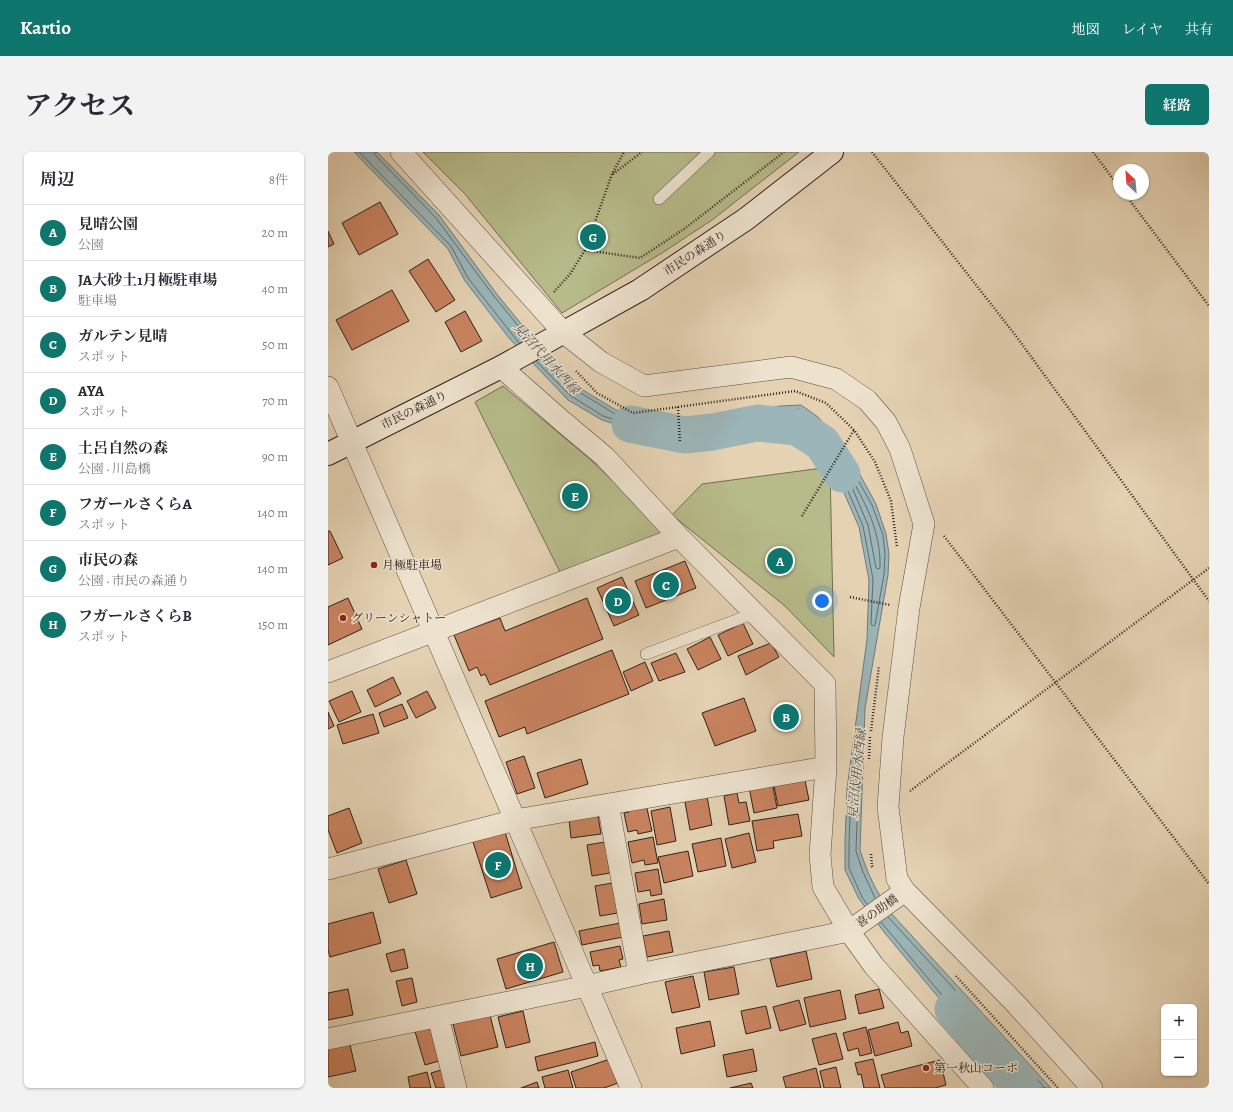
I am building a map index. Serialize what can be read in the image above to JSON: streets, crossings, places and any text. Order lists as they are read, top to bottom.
{
  "streets": {
    "street": ["市民の森通り", "喜の助橋"]
  },
  "water": ["見沼代用水西縁", "見沼代用水西緑"],
  "places": ["月極駐車場", "グリーンシャトー", "第一秋山コーポ"],
  "north": "top left",
  "page": {
    "header": "Kartio",
    "nav": ["地図", "レイヤ", "共有"],
    "title": "アクセス",
    "buttons": "経路",
    "heading": ["周辺", "8件"],
    "list": [
      {
        "mark": "A",
        "name": "見晴公園",
        "note": "公園",
        "value": "20 m"
      },
      {
        "mark": "B",
        "name": "JA大砂土1月極駐車場",
        "note": "駐車場",
        "value": "40 m"
      },
      {
        "mark": "C",
        "name": "ガルテン見晴",
        "note": "スポット",
        "value": "50 m"
      },
      {
        "mark": "D",
        "name": "AYA",
        "note": "スポット",
        "value": "70 m"
      },
      {
        "mark": "E",
        "name": "土呂自然の森",
        "note": "公園 · 川島橋",
        "value": "90 m"
      },
      {
        "mark": "F",
        "name": "フガールさくらA",
        "note": "スポット",
        "value": "140 m"
      },
      {
        "mark": "G",
        "name": "市民の森",
        "note": "公園 · 市民の森通り",
        "value": "140 m"
      },
      {
        "mark": "H",
        "name": "フガールさくらB",
        "note": "スポット",
        "value": "150 m"
      }
    ],
    "pins": [
      "G",
      "E",
      "A",
      "C",
      "D",
      "B",
      "F",
      "H"
    ],
    "map_buttons": ["+", "−"]
  }
}
